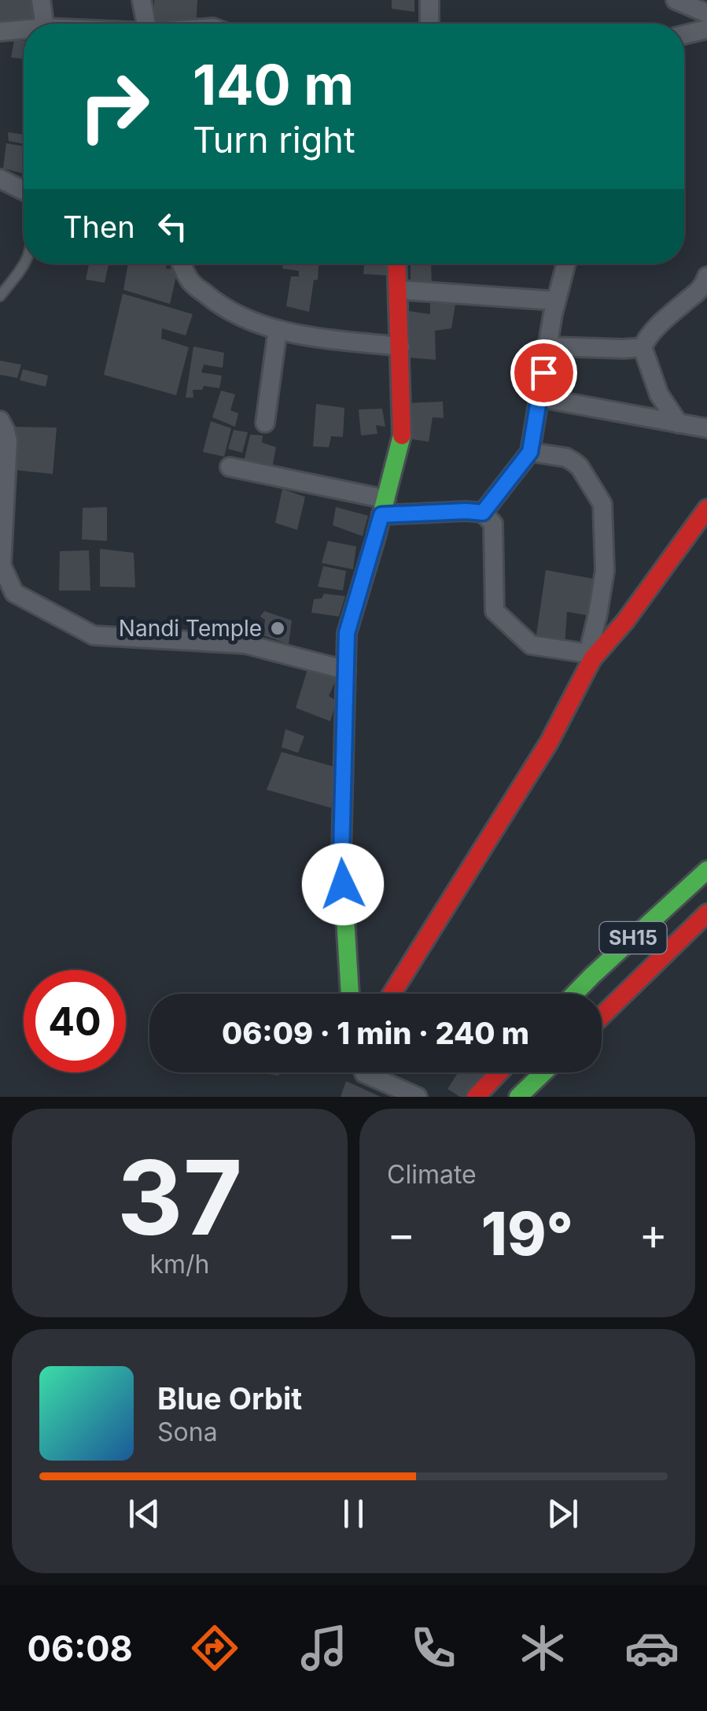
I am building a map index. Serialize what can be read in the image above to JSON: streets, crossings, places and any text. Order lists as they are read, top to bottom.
{
  "streets": {
    "street": ["SH15"]
  },
  "places": ["Nandi Temple"],
  "page": {
    "turn": ["140 m", "Turn right"],
    "then": "Then",
    "limit": "40",
    "trip": "06:09 · 1 min · 240 m",
    "tile": [
      ["37", "km/h"],
      "Climate"
    ],
    "heat": ["−", "19°", "+"],
    "song": ["Blue Orbit", "Sona"],
    "tabs": "06:08"
  }
}
